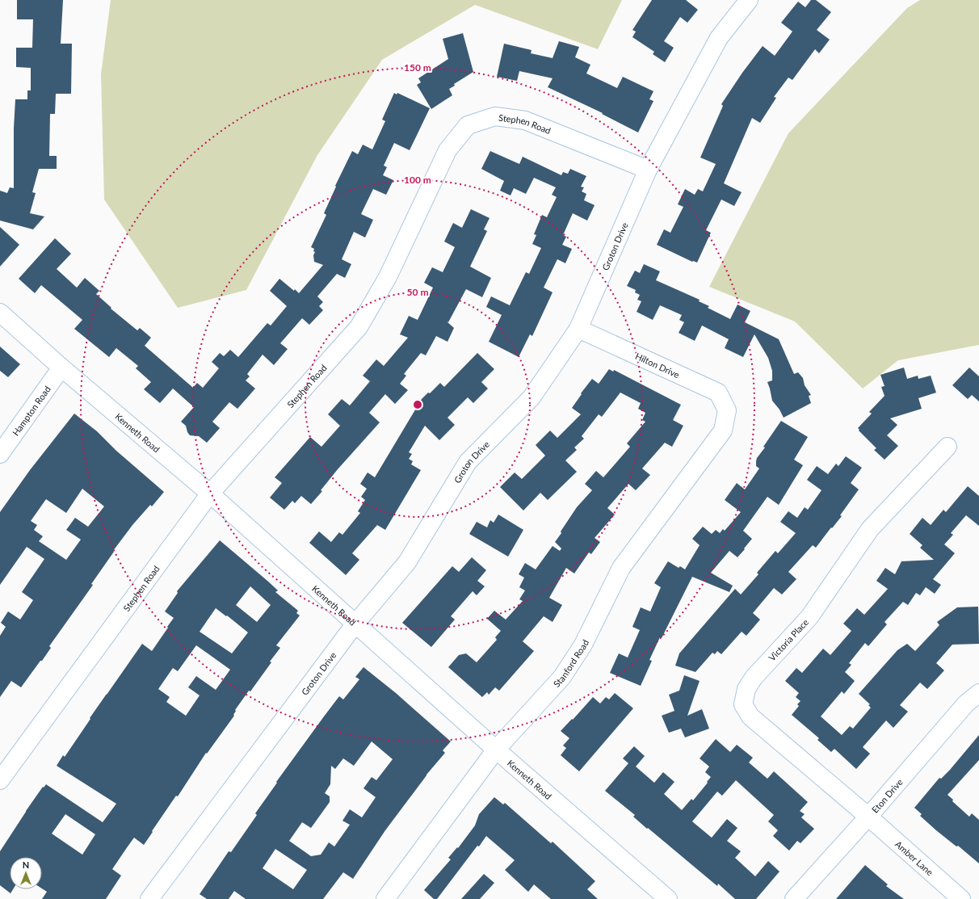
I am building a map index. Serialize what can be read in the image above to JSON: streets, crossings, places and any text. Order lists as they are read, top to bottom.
{
  "streets": {
    "street": [
      "Stephen Road",
      "Groton Drive",
      "Hilton Drive",
      "Hampton Road",
      "Kenneth Road",
      "Victoria Place",
      "Stanford Road",
      "Eton Drive",
      "Amber Lane"
    ]
  },
  "crossings": [
    ["Stephen Road", "Groton Drive"],
    ["Stephen Road", "Kenneth Road"],
    ["Groton Drive", "Hilton Drive"],
    ["Groton Drive", "Kenneth Road"],
    ["Hilton Drive", "Stanford Road"],
    ["Hampton Road", "Kenneth Road"],
    ["Kenneth Road", "Stanford Road"],
    ["Victoria Place", "Eton Drive"],
    ["Victoria Place", "Amber Lane"],
    ["Eton Drive", "Amber Lane"]
  ],
  "north": "top",
  "rings": ["150 m", "100 m", "50 m"]
}
